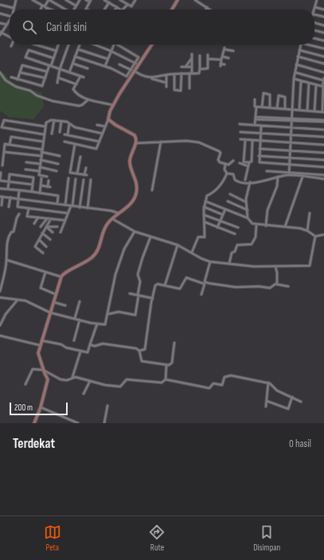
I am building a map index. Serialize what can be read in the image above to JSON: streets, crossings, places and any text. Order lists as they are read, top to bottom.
{
  "scale_bar": "200 m",
  "page": {
    "search": "Cari di sini",
    "scale": "200 m",
    "heading": ["Terdekat", "0 hasil"],
    "nav": ["Peta", "Rute", "Disimpan"]
  }
}
